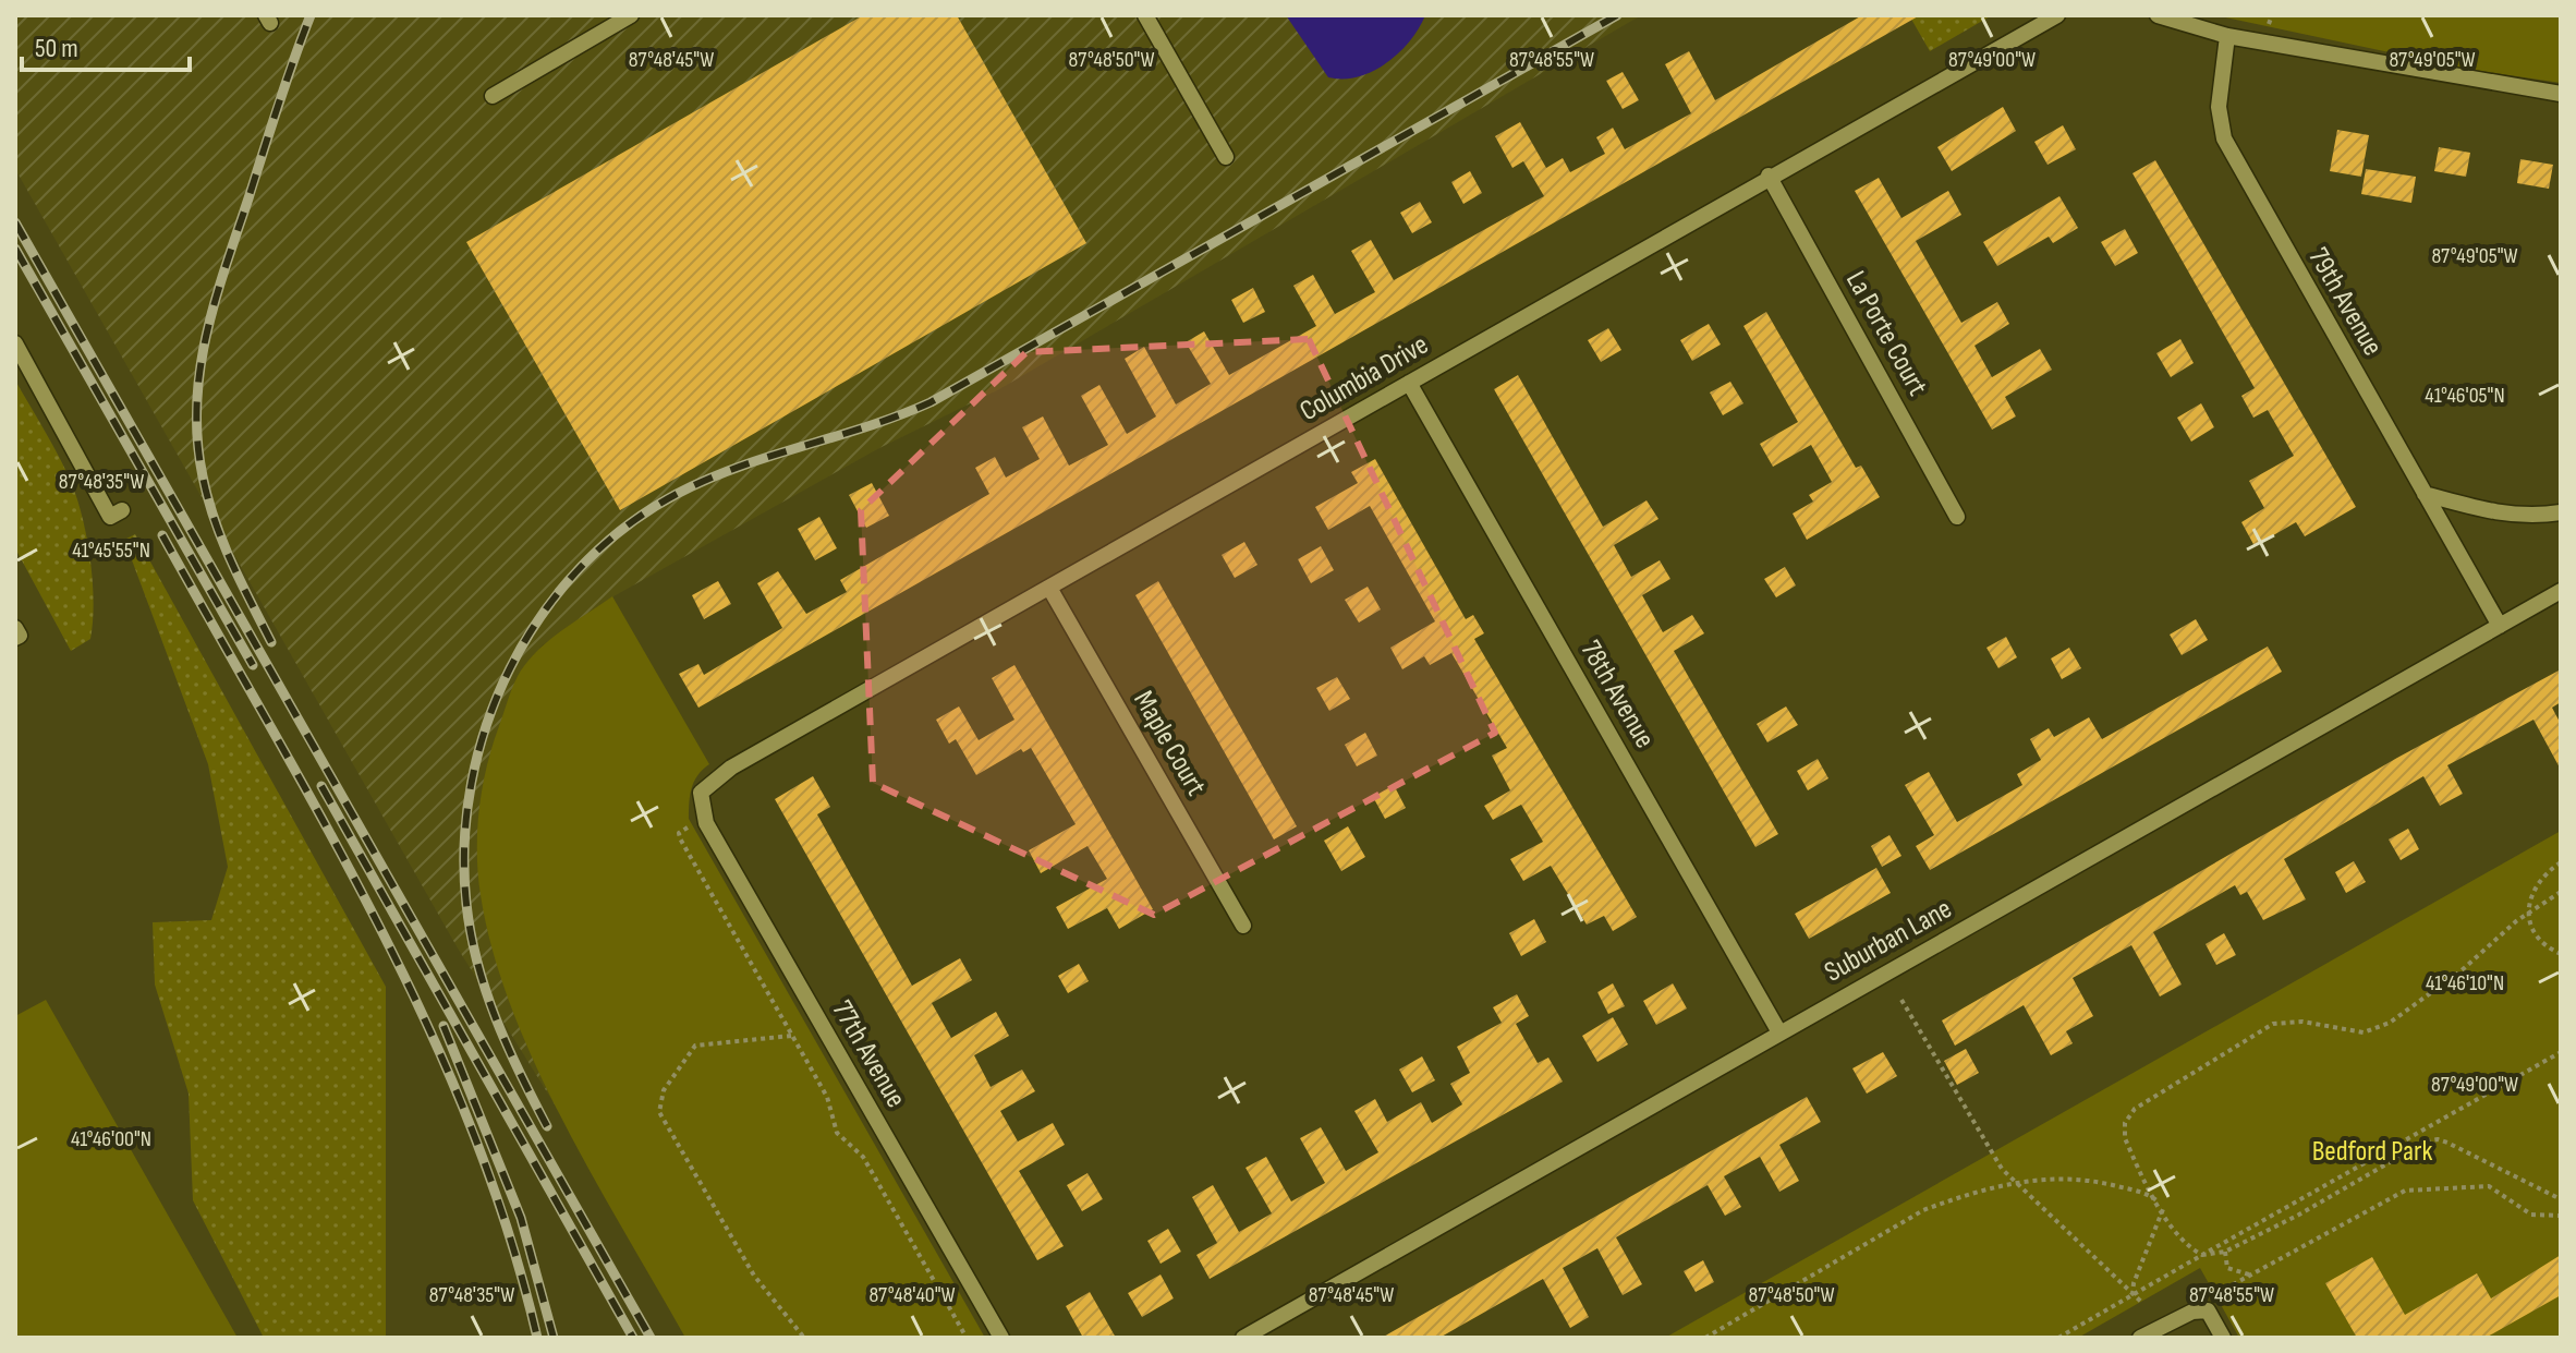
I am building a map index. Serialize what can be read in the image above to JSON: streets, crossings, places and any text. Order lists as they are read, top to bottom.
{
  "streets": {
    "street": [
      "79th Avenue",
      "La Porte Court",
      "Columbia Drive",
      "78th Avenue",
      "Maple Court",
      "Suburban Lane",
      "77th Avenue"
    ]
  },
  "crossings": [
    ["79th Avenue", "Suburban Lane"],
    ["La Porte Court", "Columbia Drive"],
    ["Columbia Drive", "78th Avenue"],
    ["Columbia Drive", "Maple Court"],
    ["Columbia Drive", "77th Avenue"],
    ["78th Avenue", "Suburban Lane"]
  ],
  "parks": ["Bedford Park"],
  "scale_bar": "50 m",
  "coordinates": [
    "87°48'45\"W",
    "87°48'50\"W",
    "87°48'55\"W",
    "87°49'00\"W",
    "87°49'05\"W",
    "41°46'05\"N",
    "87°48'35\"W",
    "41°45'55\"N",
    "41°46'10\"N",
    "41°46'00\"N",
    "87°48'40\"W"
  ]
}
